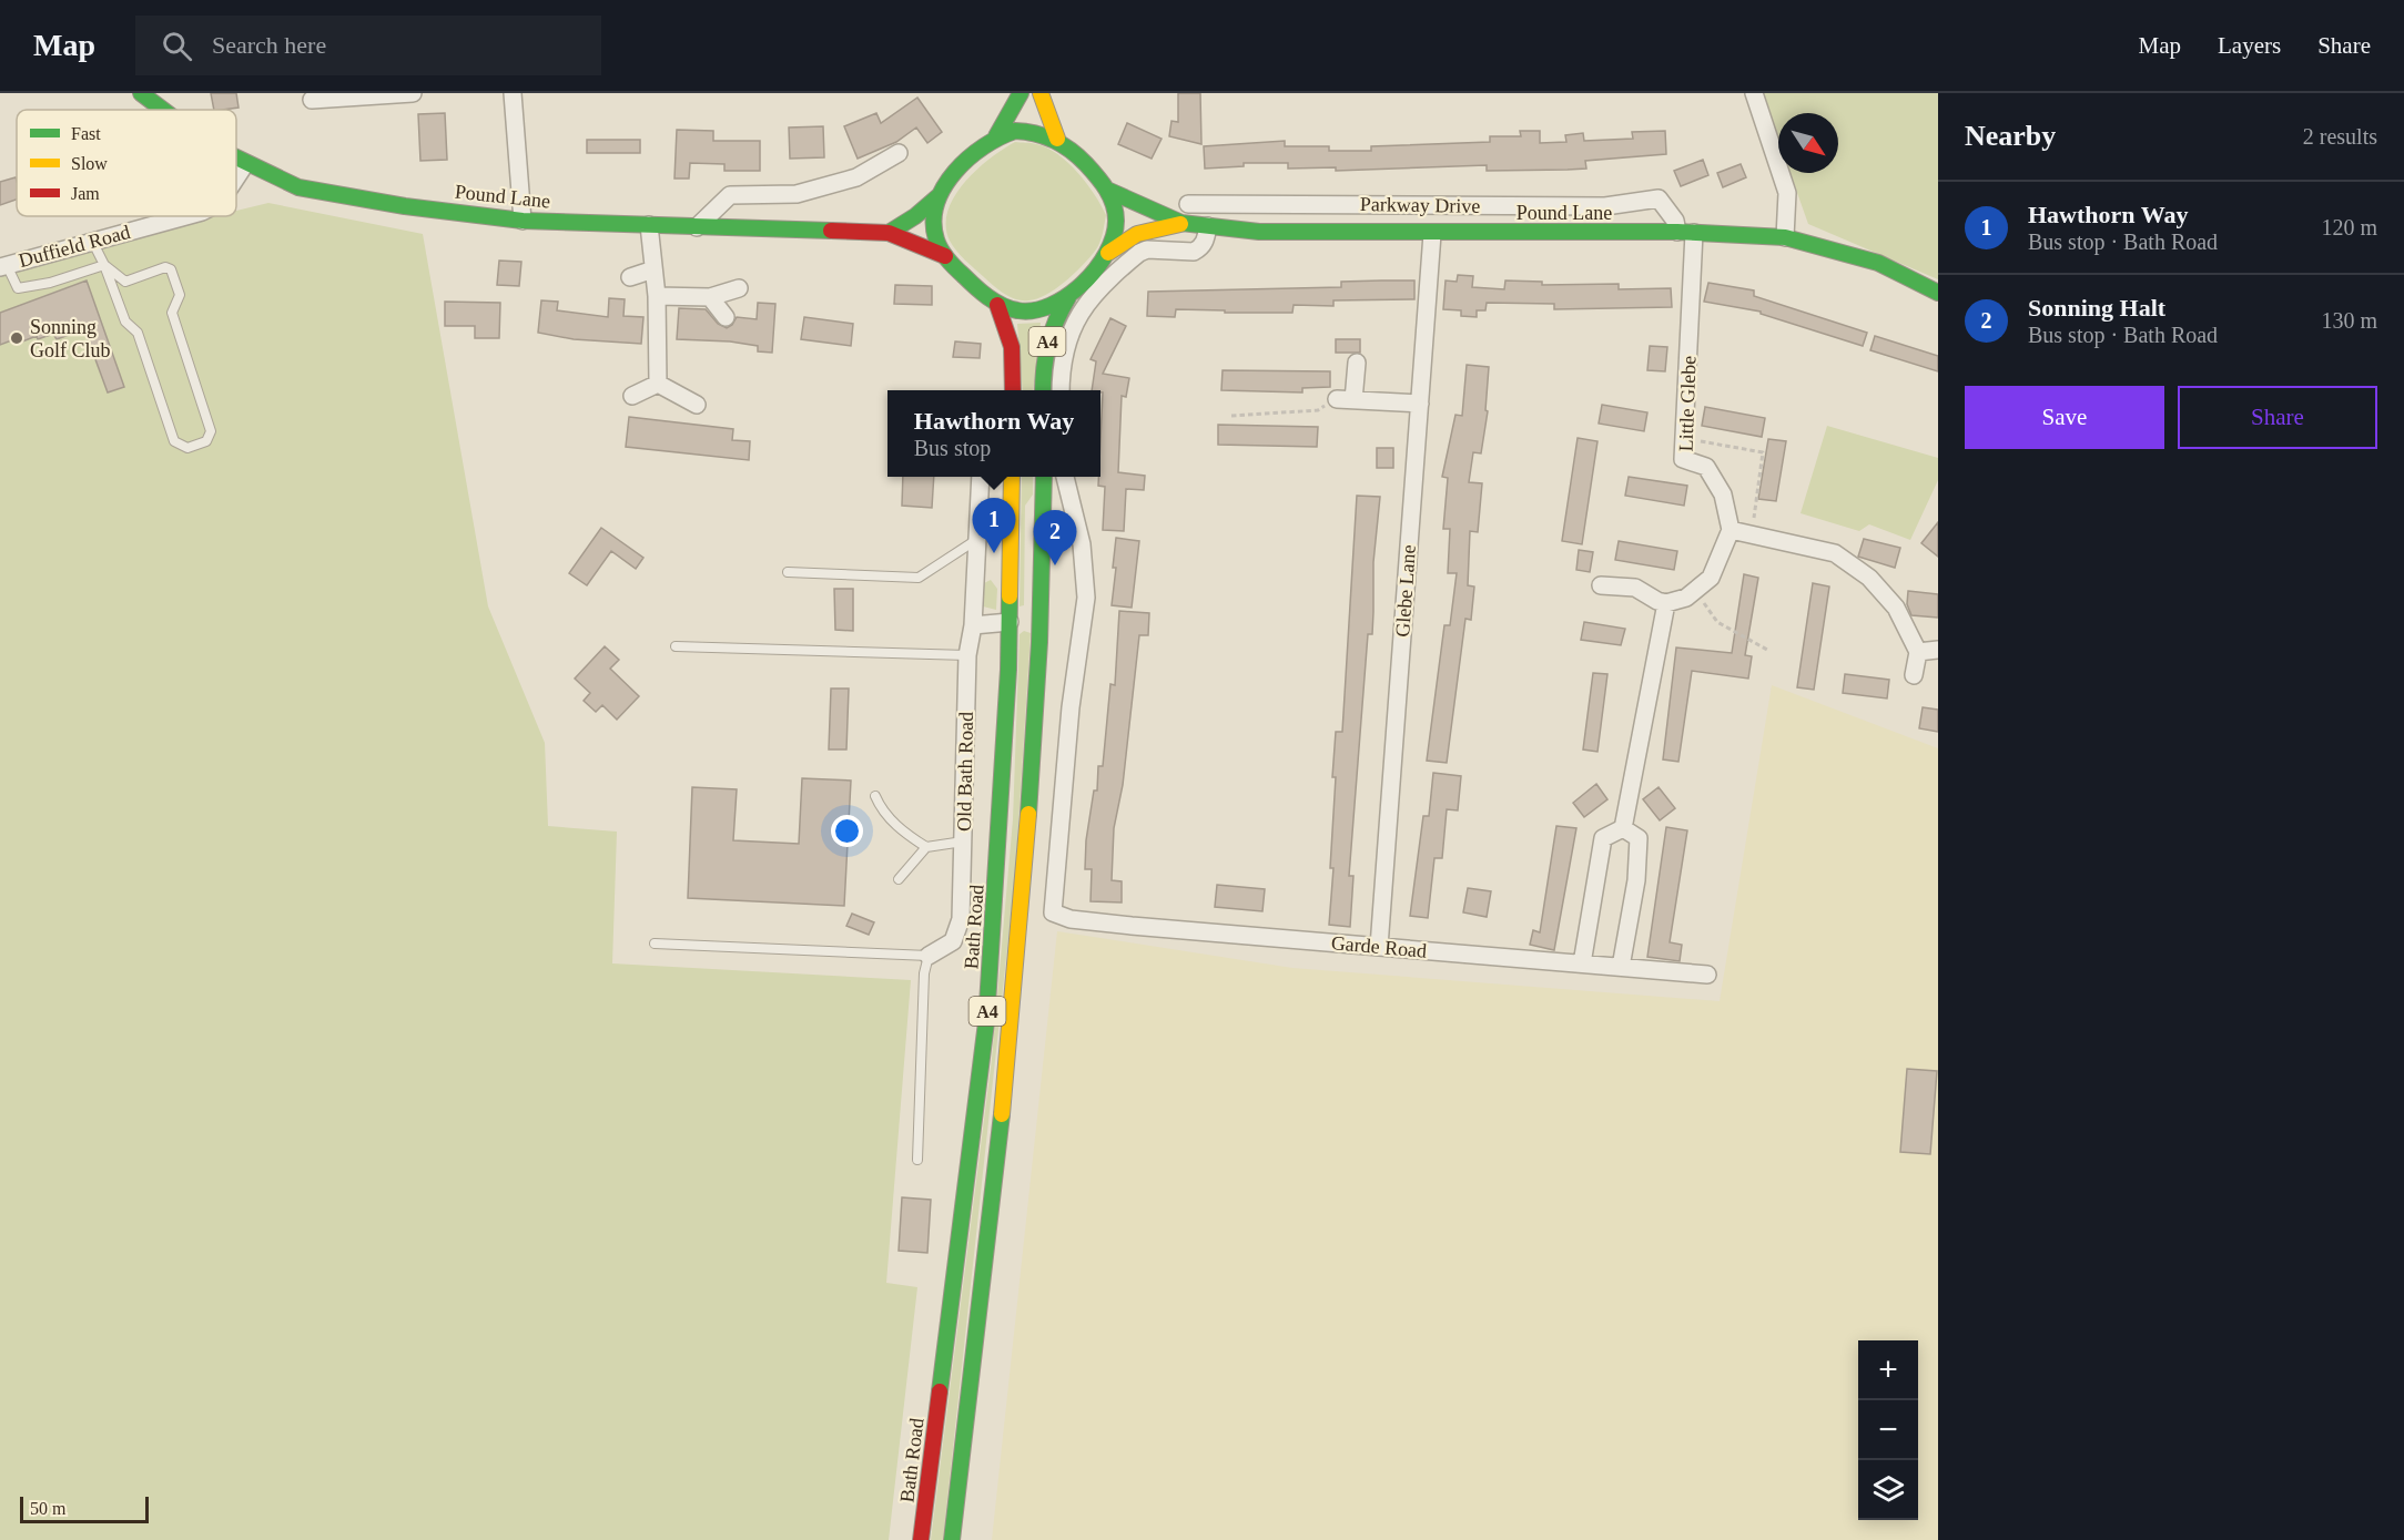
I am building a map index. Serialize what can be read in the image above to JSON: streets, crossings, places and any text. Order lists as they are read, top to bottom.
{
  "streets": {
    "main road": ["Pound Lane", "A4", "Bath Road"],
    "street": [
      "Parkway Drive",
      "Duffield Road",
      "Little Glebe",
      "Glebe Lane",
      "Old Bath Road",
      "Garde Road"
    ]
  },
  "crossings": [
    ["Pound Lane", "Parkway Drive"],
    ["Pound Lane", "Duffield Road"],
    ["Pound Lane", "A4"],
    ["Pound Lane", "Little Glebe"],
    ["Pound Lane", "Glebe Lane"],
    ["Parkway Drive", "Little Glebe"],
    ["Glebe Lane", "Garde Road"]
  ],
  "places": ["Sonning Golf Club"],
  "legend": ["Fast", "Slow", "Jam"],
  "scale_bar": "50 m",
  "north": "bottom right",
  "page": {
    "header": "Map",
    "search": "Search here",
    "nav": ["Map", "Layers", "Share"],
    "heading": ["Nearby", "2 results"],
    "list": [
      {
        "mark": "1",
        "name": "Hawthorn Way",
        "note": "Bus stop · Bath Road",
        "value": "120 m"
      },
      {
        "mark": "2",
        "name": "Sonning Halt",
        "note": "Bus stop · Bath Road",
        "value": "130 m"
      }
    ],
    "buttons": ["Save", "Share"],
    "popup": ["Hawthorn Way", "Bus stop"],
    "pins": ["1", "2"],
    "map_buttons": ["+", "−"],
    "scale": "50 m"
  }
}
